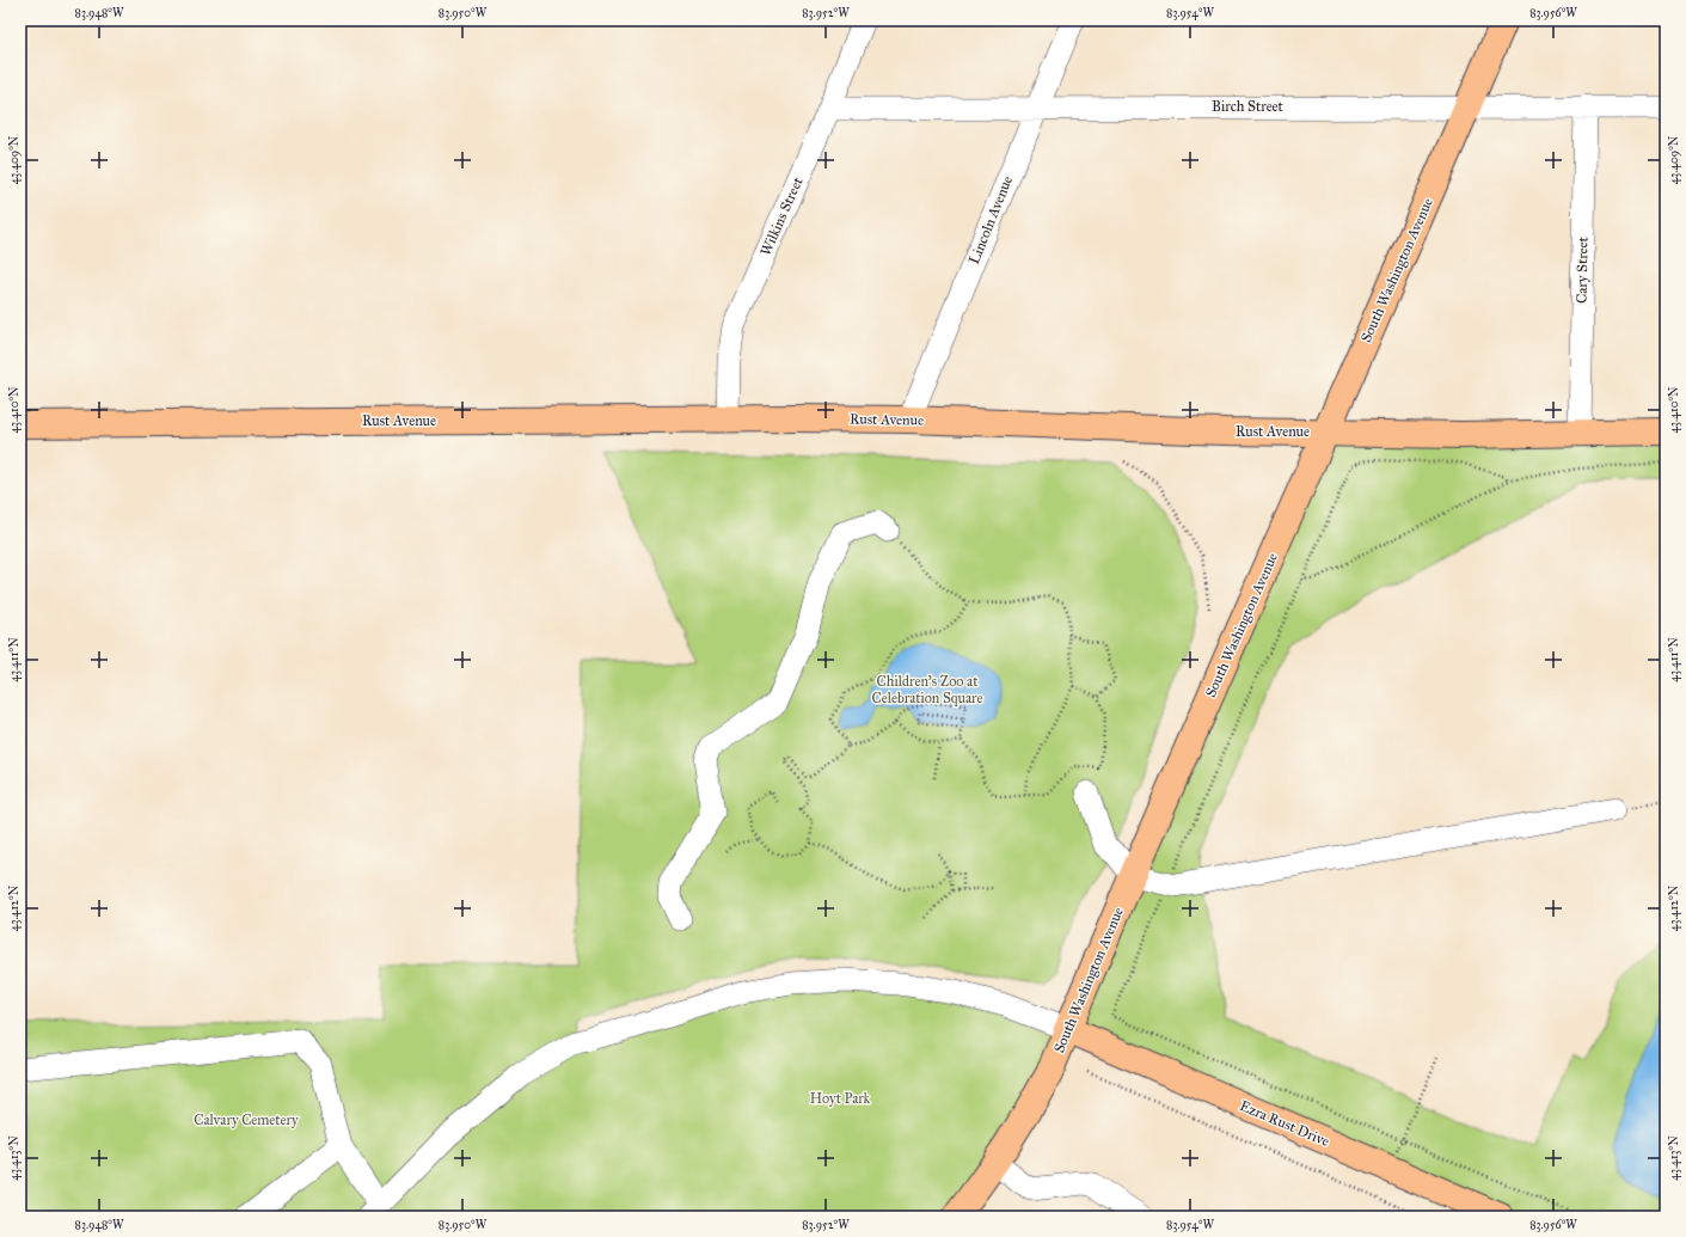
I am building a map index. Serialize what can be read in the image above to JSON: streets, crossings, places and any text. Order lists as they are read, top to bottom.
{
  "streets": {
    "main road": ["South Washington Avenue", "Rust Avenue", "Ezra Rust Drive"],
    "street": [
      "Birch Street",
      "Wilkins Street",
      "Lincoln Avenue",
      "Cary Street"
    ]
  },
  "crossings": [
    ["Birch Street", "Wilkins Street"],
    ["Birch Street", "Lincoln Avenue"],
    ["Birch Street", "South Washington Avenue"],
    ["Birch Street", "Cary Street"],
    ["Wilkins Street", "Rust Avenue"],
    ["Lincoln Avenue", "Rust Avenue"],
    ["South Washington Avenue", "Rust Avenue"],
    ["South Washington Avenue", "Ezra Rust Drive"],
    ["Cary Street", "Rust Avenue"]
  ],
  "parks": ["Children's Zoo at Celebration Square", "Hoyt Park", "Calvary Cemetery"],
  "coordinates": [
    "83.948°W",
    "83.950°W",
    "83.952°W",
    "83.954°W",
    "83.956°W",
    "43.409°N",
    "43.410°N",
    "43.411°N",
    "43.412°N",
    "43.413°N"
  ]
}
